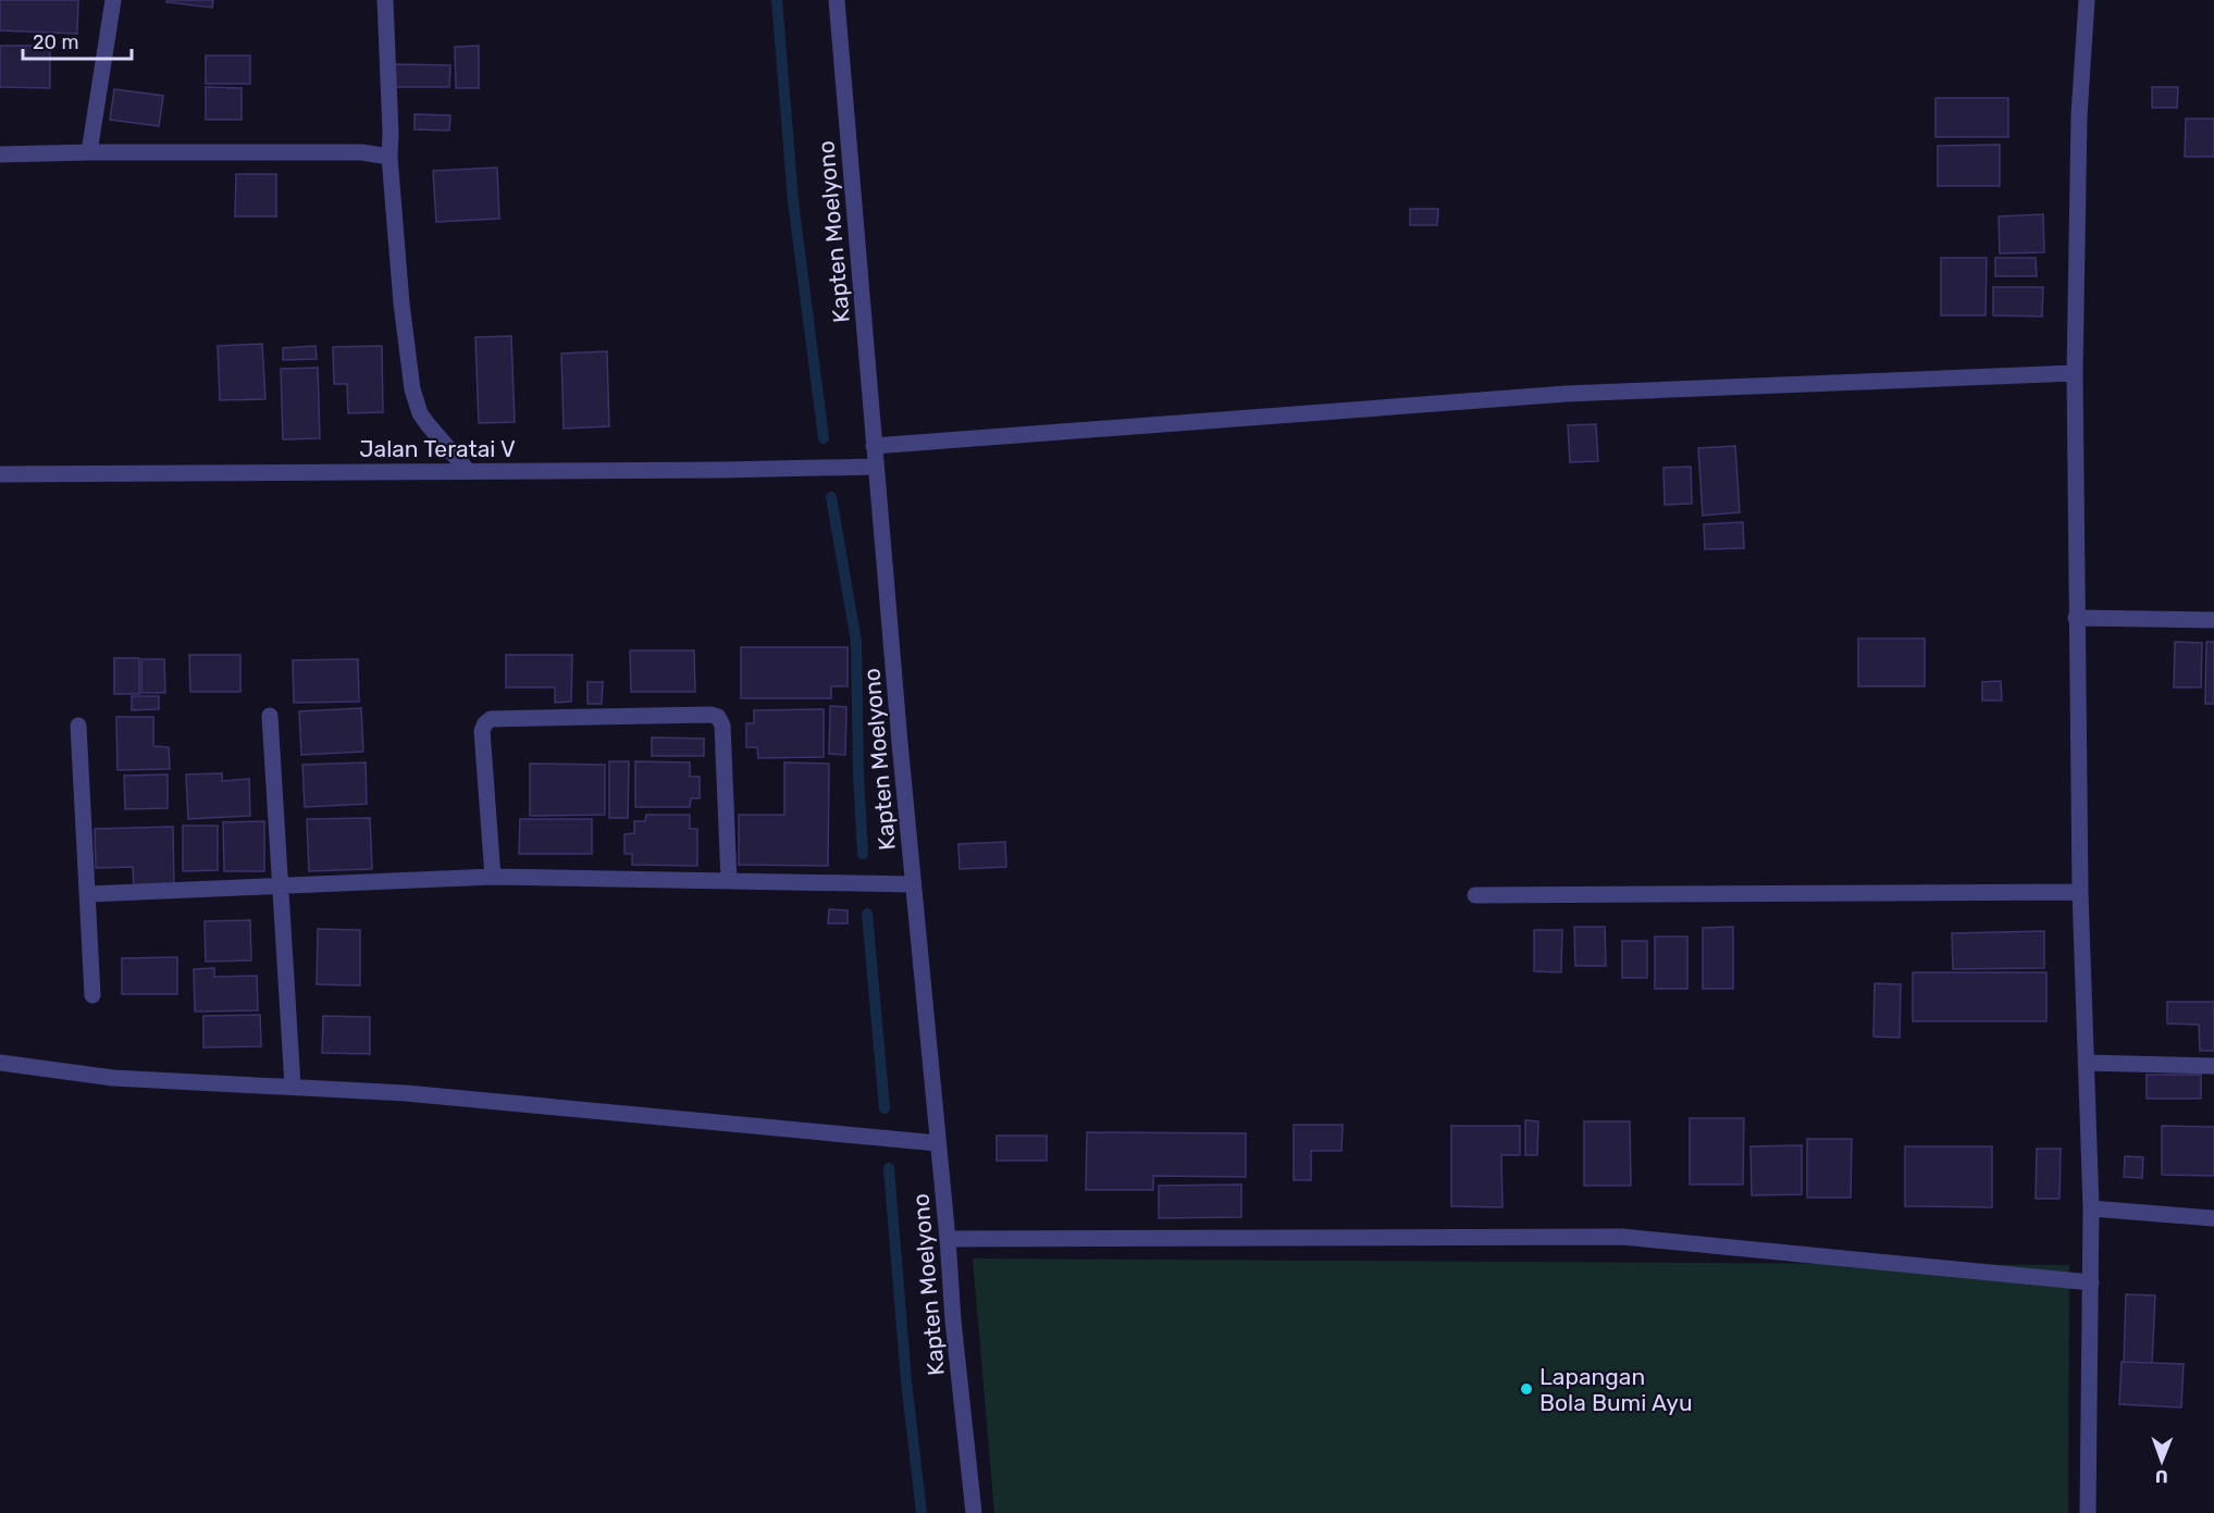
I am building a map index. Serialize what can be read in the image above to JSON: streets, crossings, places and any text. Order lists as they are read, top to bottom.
{
  "streets": {
    "street": ["Kapten Moelyono", "Jalan Teratai V"]
  },
  "crossings": [
    ["Kapten Moelyono", "Jalan Teratai V"]
  ],
  "places": ["Lapangan Bola Bumi Ayu"],
  "scale_bar": "20 m",
  "north": "bottom"
}
